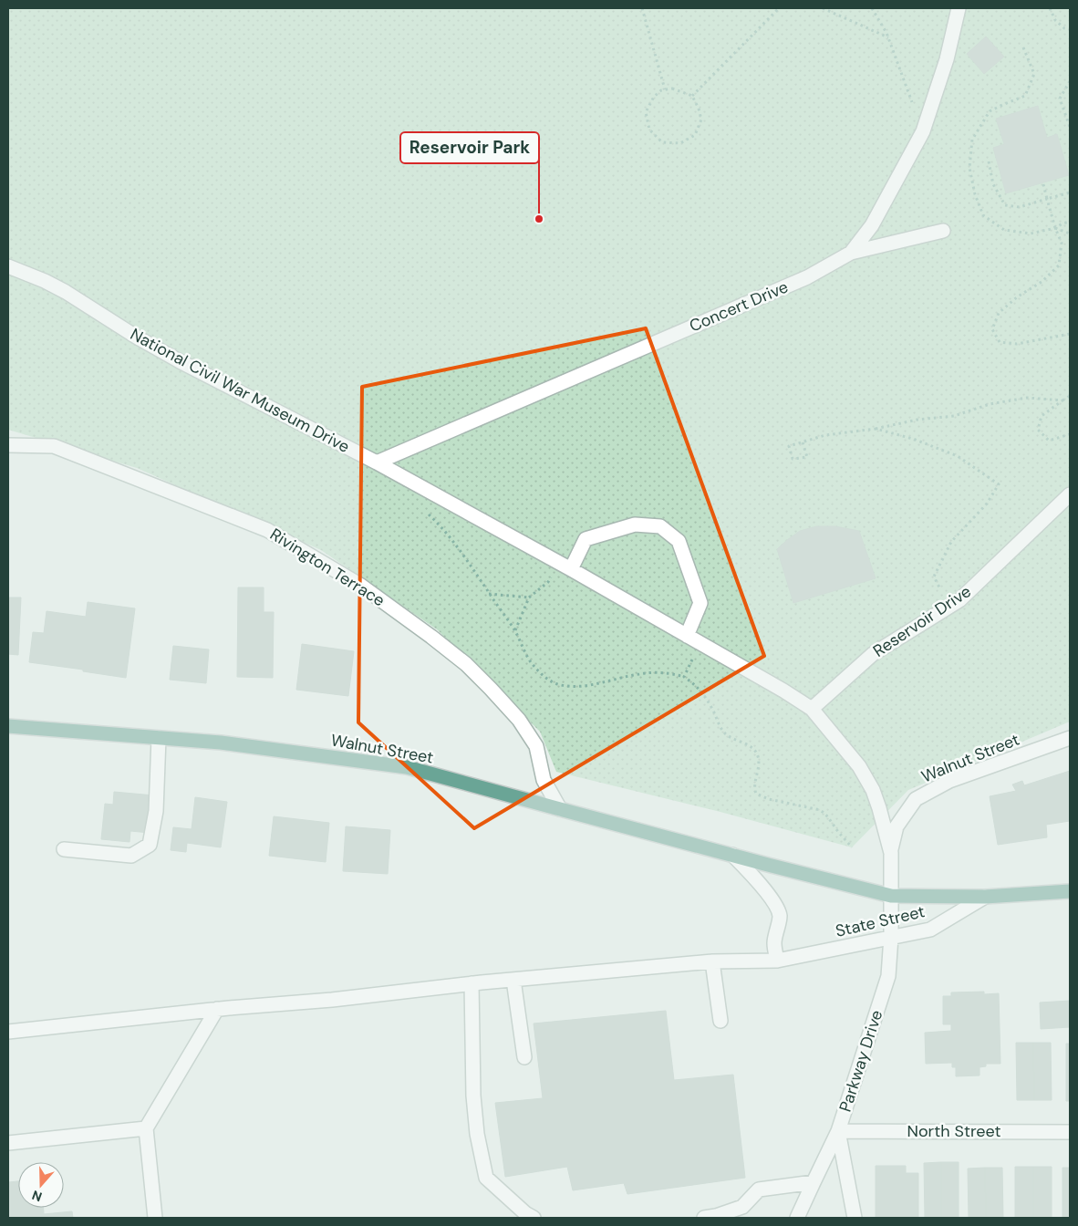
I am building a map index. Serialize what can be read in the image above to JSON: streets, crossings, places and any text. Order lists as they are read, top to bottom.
{
  "streets": {
    "main road": ["Walnut Street", "State Street"],
    "street": [
      "Concert Drive",
      "National Civil War Museum Drive",
      "Rivington Terrace",
      "Reservoir Drive",
      "Parkway Drive",
      "North Street"
    ]
  },
  "crossings": [
    ["Concert Drive", "National Civil War Museum Drive"],
    ["National Civil War Museum Drive", "Reservoir Drive"],
    ["National Civil War Museum Drive", "Walnut Street"],
    ["National Civil War Museum Drive", "Parkway Drive"],
    ["Rivington Terrace", "Walnut Street"],
    ["Walnut Street", "State Street"],
    ["Walnut Street", "Parkway Drive"],
    ["State Street", "Parkway Drive"],
    ["Parkway Drive", "North Street"]
  ],
  "places": ["Reservoir Park"],
  "north": "bottom"
}
